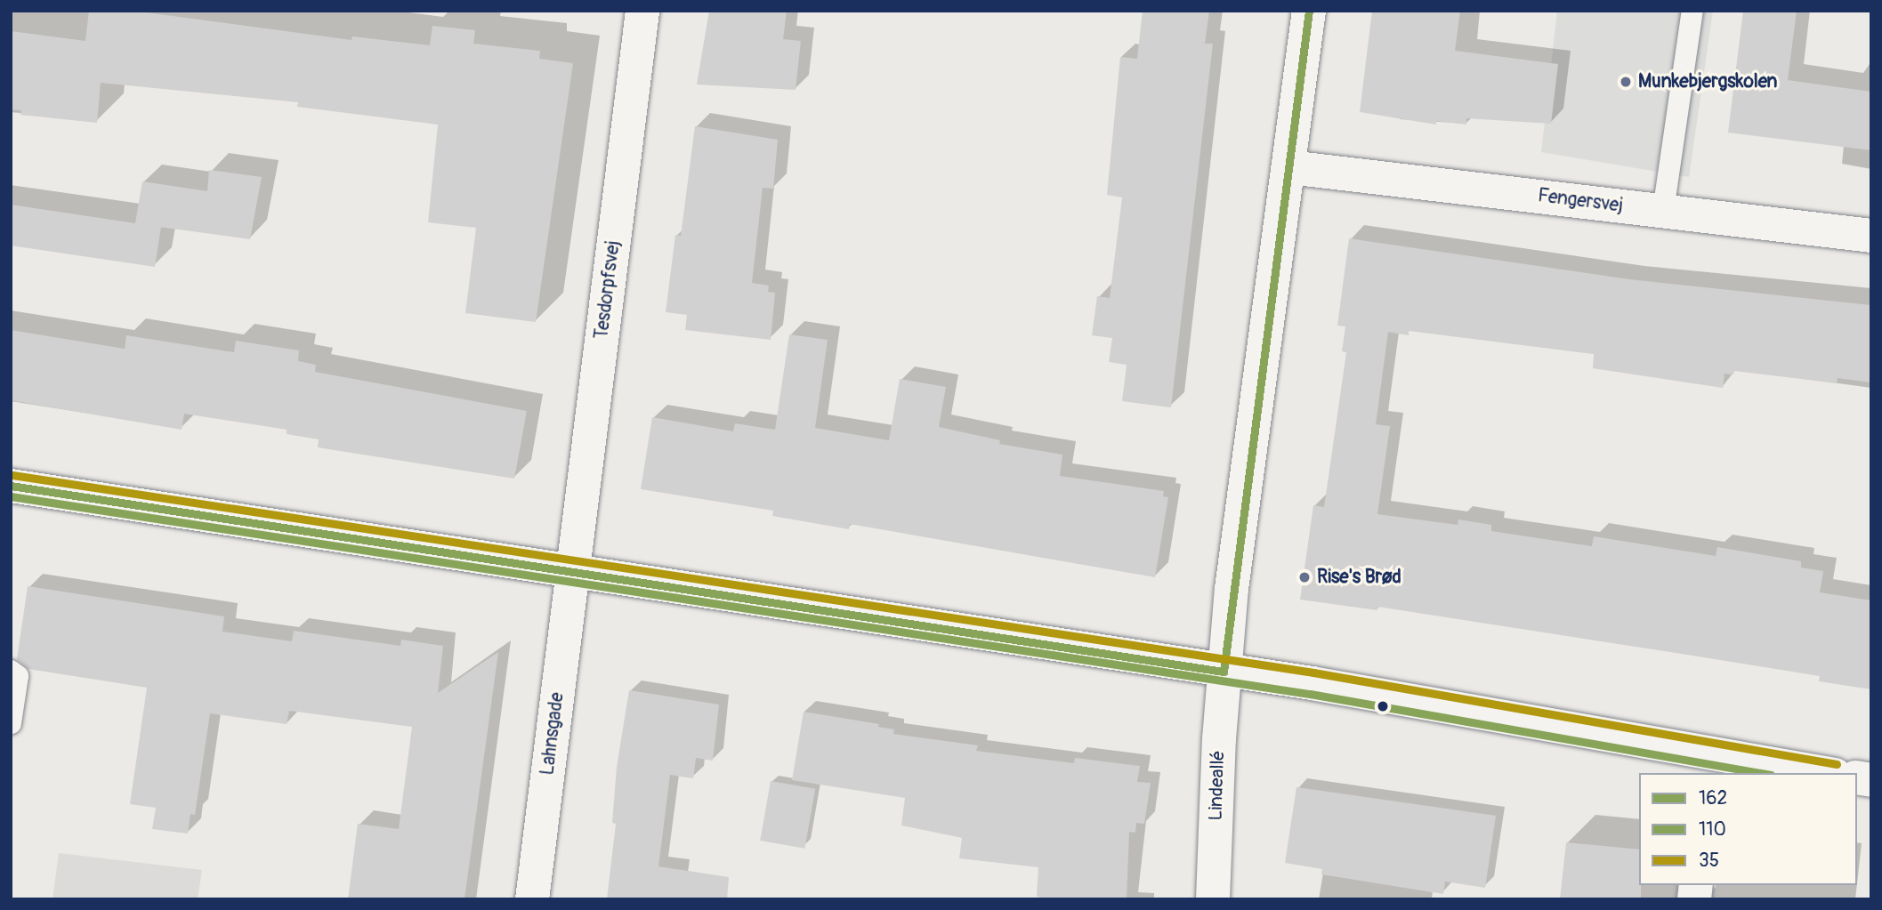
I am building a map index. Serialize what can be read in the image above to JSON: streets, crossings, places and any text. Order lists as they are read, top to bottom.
{
  "streets": {
    "street": [
      "Fengersvej",
      "Tesdorpfsvej",
      "Lahnsgade",
      "Lindeallé"
    ]
  },
  "crossings": [
    ["Fengersvej", "Lindeallé"],
    ["Tesdorpfsvej", "Lahnsgade"]
  ],
  "places": ["Munkebjergskolen", "Rise's Brød"],
  "lines": ["transit line 162", "transit line 35", "transit line 110"],
  "legend": ["162", "110", "35"]
}
